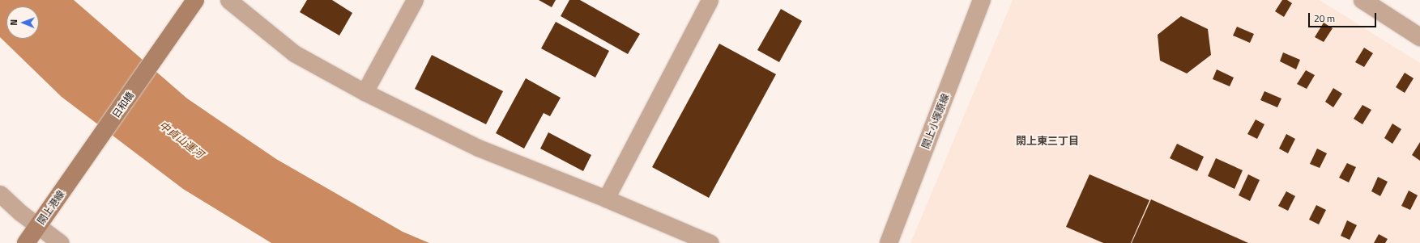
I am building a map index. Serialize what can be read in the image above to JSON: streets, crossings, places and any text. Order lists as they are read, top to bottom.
{
  "streets": {
    "main road": ["日和橋", "閖上港線"],
    "street": ["閖上小塚原線"]
  },
  "crossings": [
    ["日和橋", "閖上港線"]
  ],
  "districts": ["閖上東三丁目"],
  "water": ["中貞山運河"],
  "scale_bar": "20 m",
  "north": "left"
}
